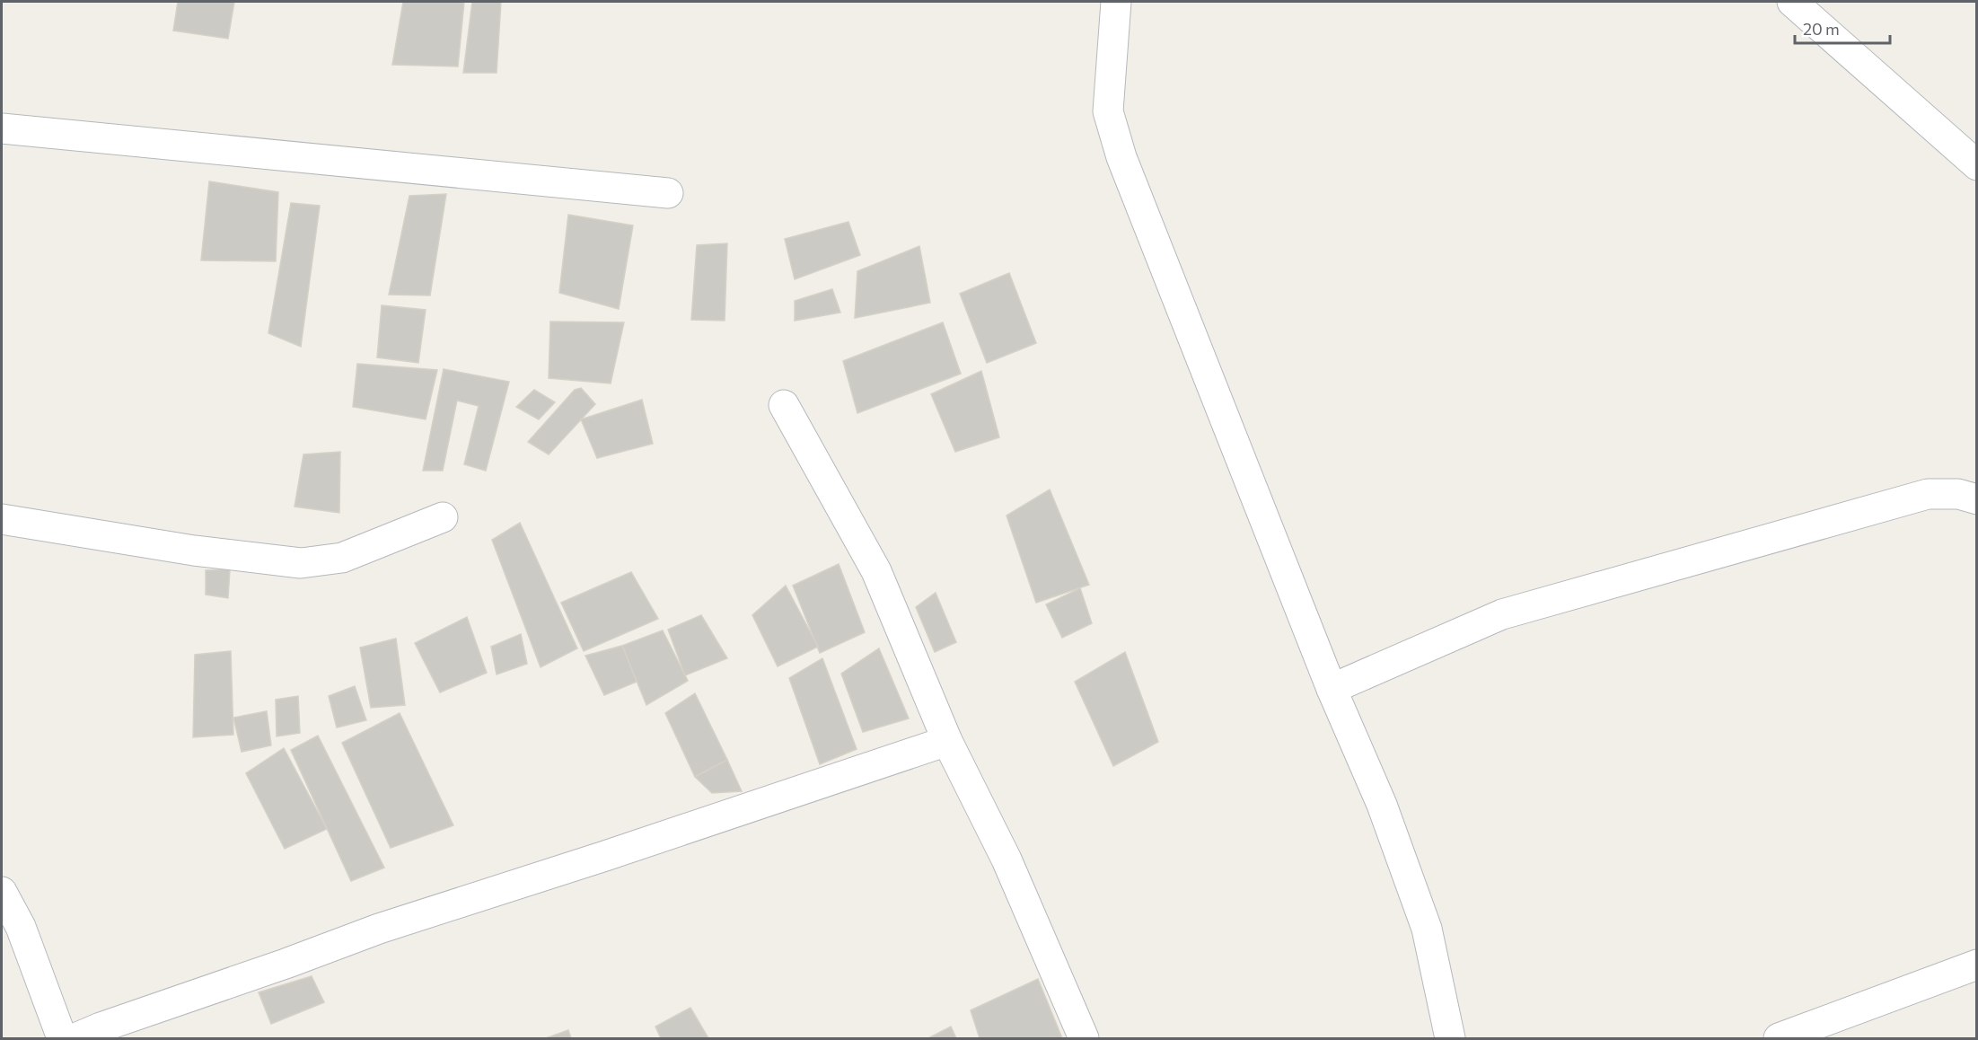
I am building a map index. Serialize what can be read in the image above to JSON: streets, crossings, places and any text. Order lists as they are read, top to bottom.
{
  "scale_bar": "20 m"
}
